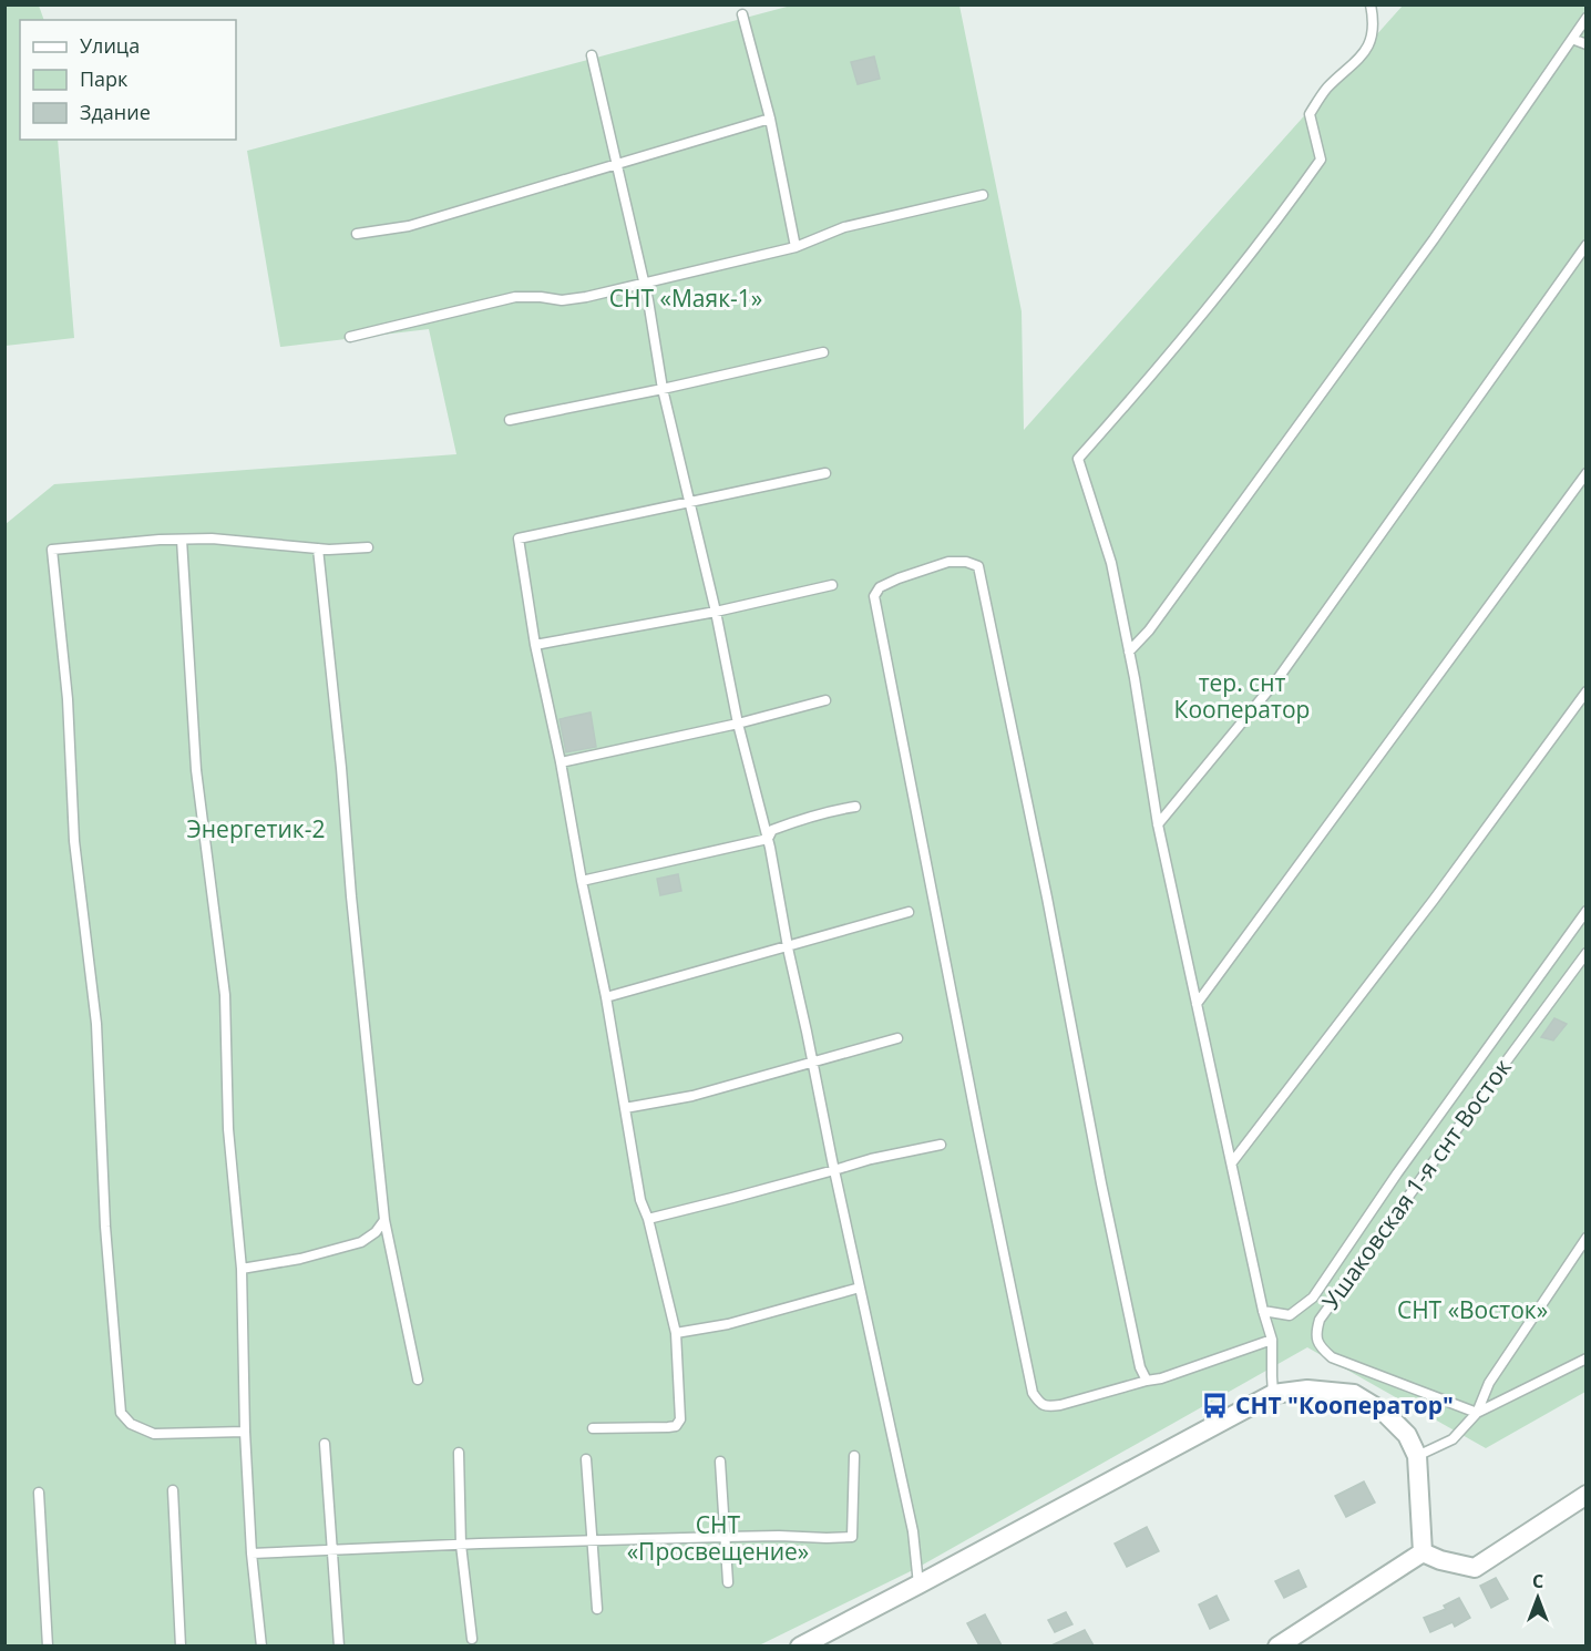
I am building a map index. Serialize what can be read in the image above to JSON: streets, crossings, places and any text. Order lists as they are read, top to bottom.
{
  "streets": {
    "lane": ["Ушаковская 1-я снт Восток"]
  },
  "parks": [
    "СНТ «Маяк-1»",
    "тер. снт Кооператор",
    "Энергетик-2",
    "СНТ «Восток»",
    "СНТ «Просвещение»"
  ],
  "places": {
    "bus stop": ["СНТ \"Кооператор\""]
  },
  "legend": ["Улица", "Парк", "Здание"],
  "north": "top"
}
